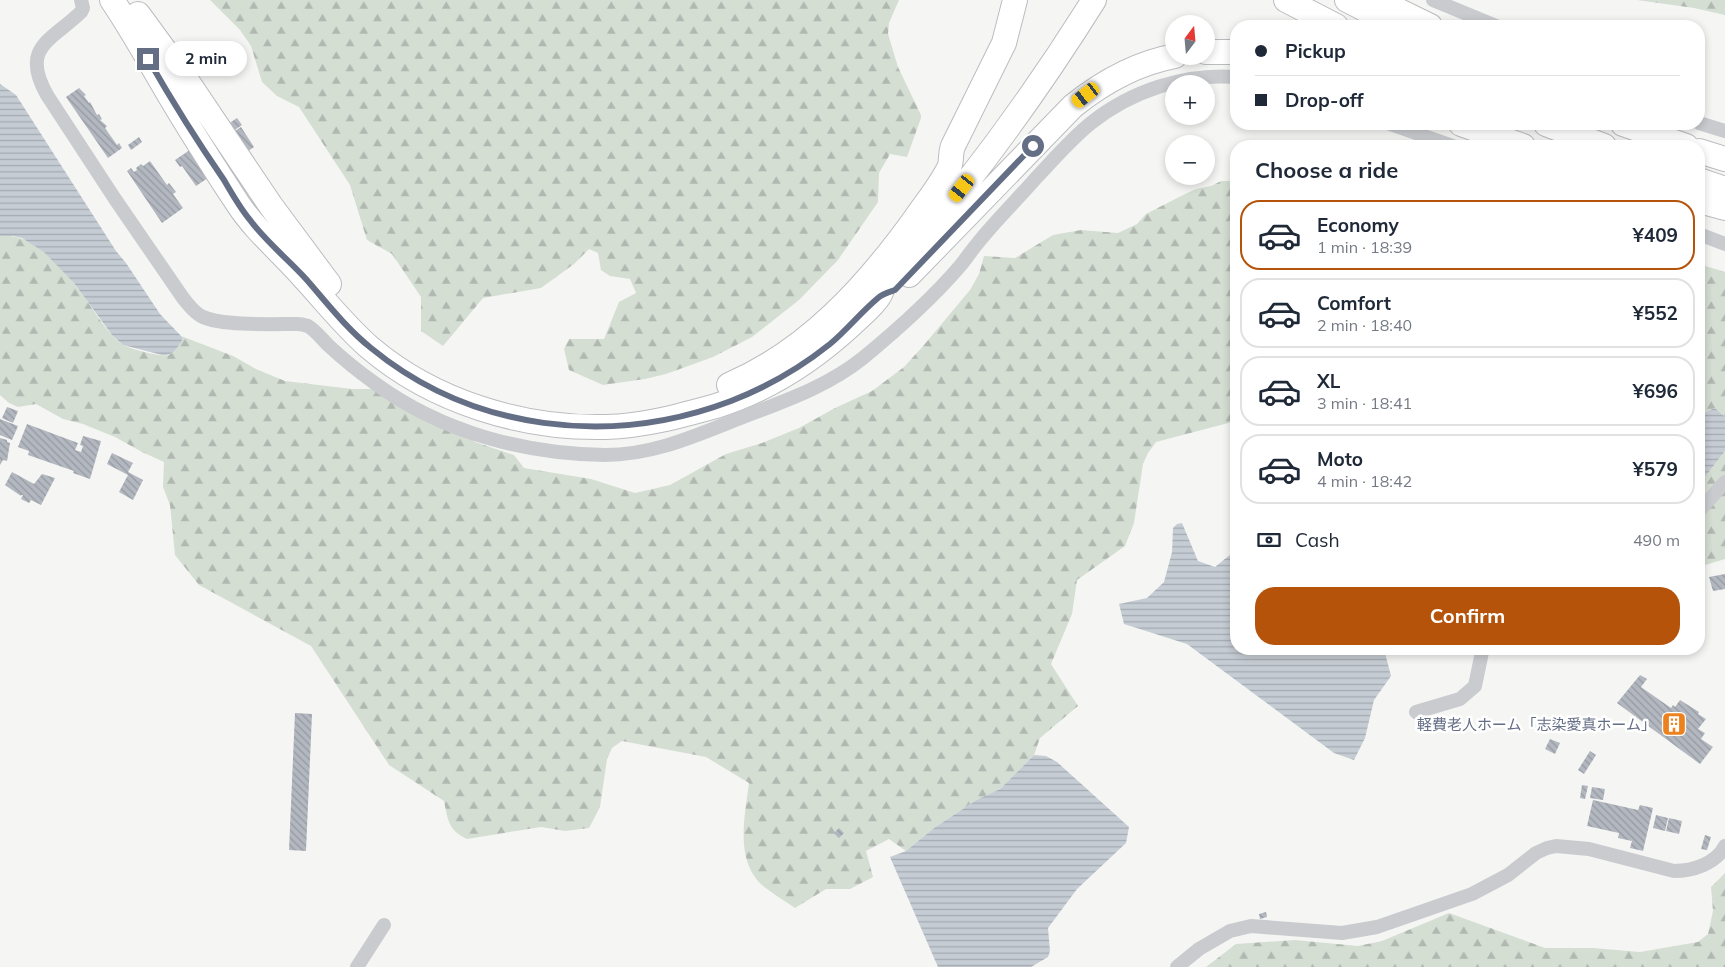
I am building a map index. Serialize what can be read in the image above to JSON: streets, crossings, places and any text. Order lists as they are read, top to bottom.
{
  "places": {
    "building": ["軽費老人ホーム「志染愛真ホーム」"]
  },
  "north": "top",
  "page": {
    "map_buttons": ["+", "−"],
    "banner": ["Pickup", "Drop-off"],
    "bubble": "2 min",
    "heading": "Choose a ride",
    "list": [
      {
        "name": "Economy",
        "note": "1 min · 18:39",
        "value": "¥409"
      },
      {
        "name": "Comfort",
        "note": "2 min · 18:40",
        "value": "¥552"
      },
      {
        "name": "XL",
        "note": "3 min · 18:41",
        "value": "¥696"
      },
      {
        "name": "Moto",
        "note": "4 min · 18:42",
        "value": "¥579"
      }
    ],
    "pay": ["Cash", "490 m"],
    "buttons": "Confirm"
  }
}
